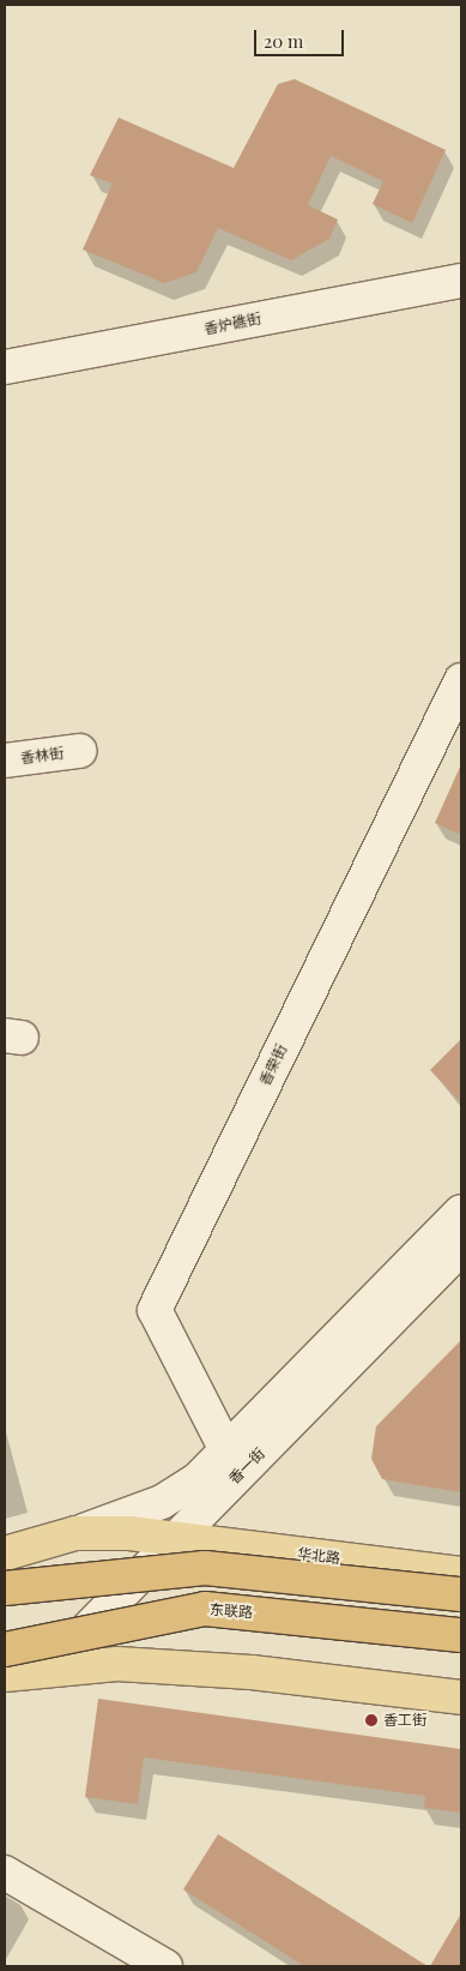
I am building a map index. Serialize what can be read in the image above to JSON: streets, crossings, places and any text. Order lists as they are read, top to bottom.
{
  "streets": {
    "highway": ["东联路"],
    "main road": ["华北路"],
    "street": [
      "香炉礁街",
      "香林街",
      "香荣街",
      "香一街"
    ]
  },
  "crossings": [
    ["香荣街", "香一街"],
    ["香一街", "华北路"],
    ["香一街", "东联路"]
  ],
  "places": ["香工街"],
  "scale_bar": "20 m"
}
